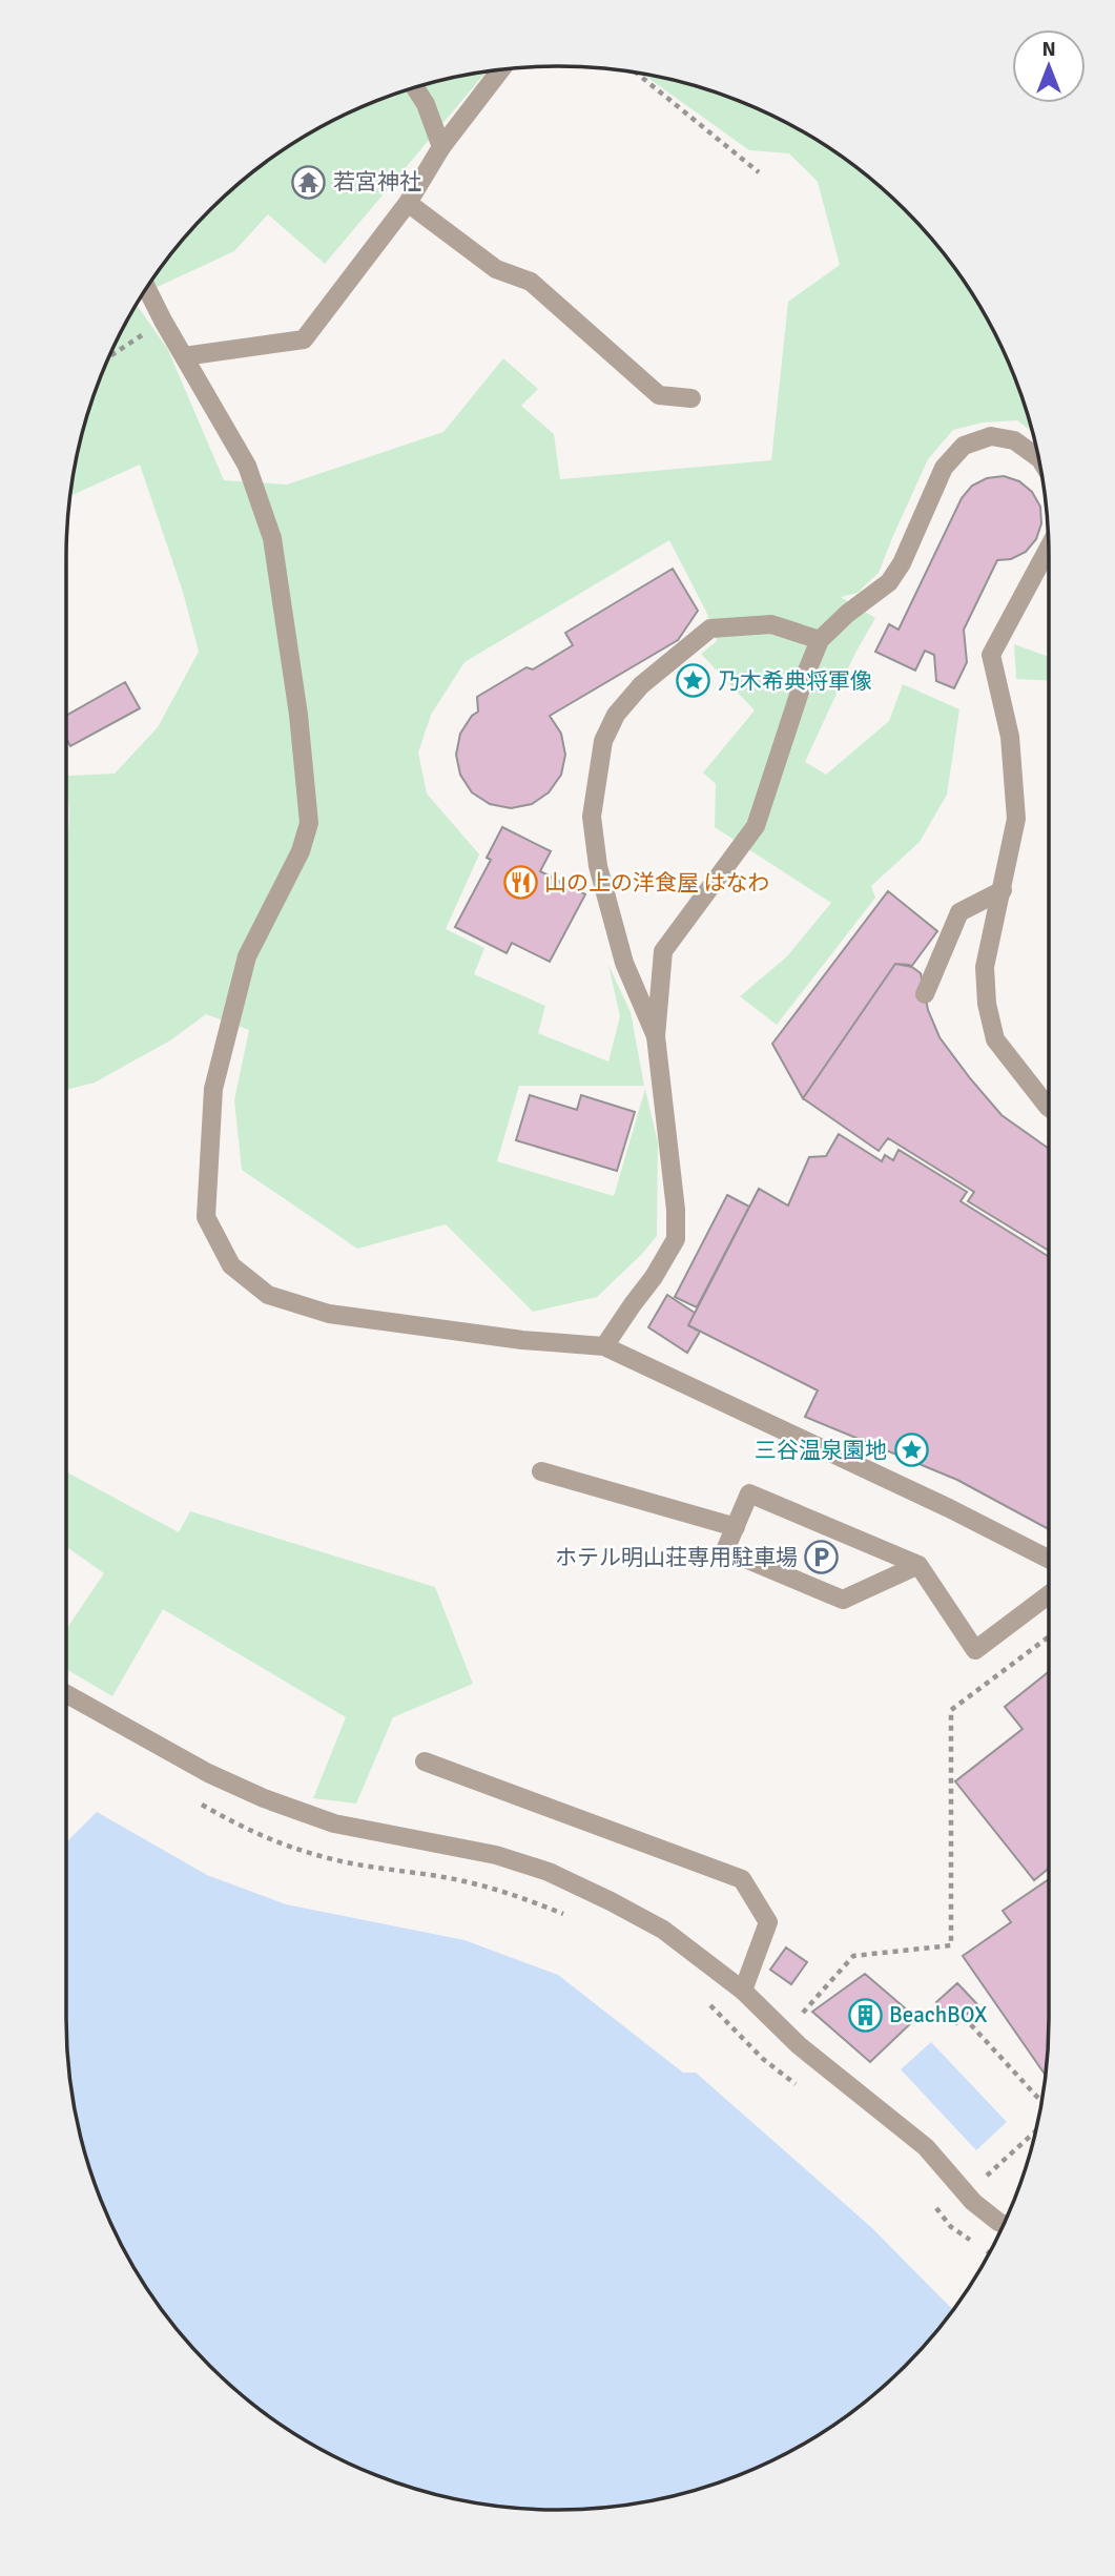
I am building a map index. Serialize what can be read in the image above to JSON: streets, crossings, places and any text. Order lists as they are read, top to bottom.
{
  "places": {
    "temple": ["若宮神社"],
    "place": ["乃木希典将軍像", "三谷温泉園地"],
    "restaurant": ["山の上の洋食屋 はなわ"],
    "parking": ["ホテル明山荘専用駐車場"],
    "building": ["BeachBOX"]
  },
  "north": "top"
}
